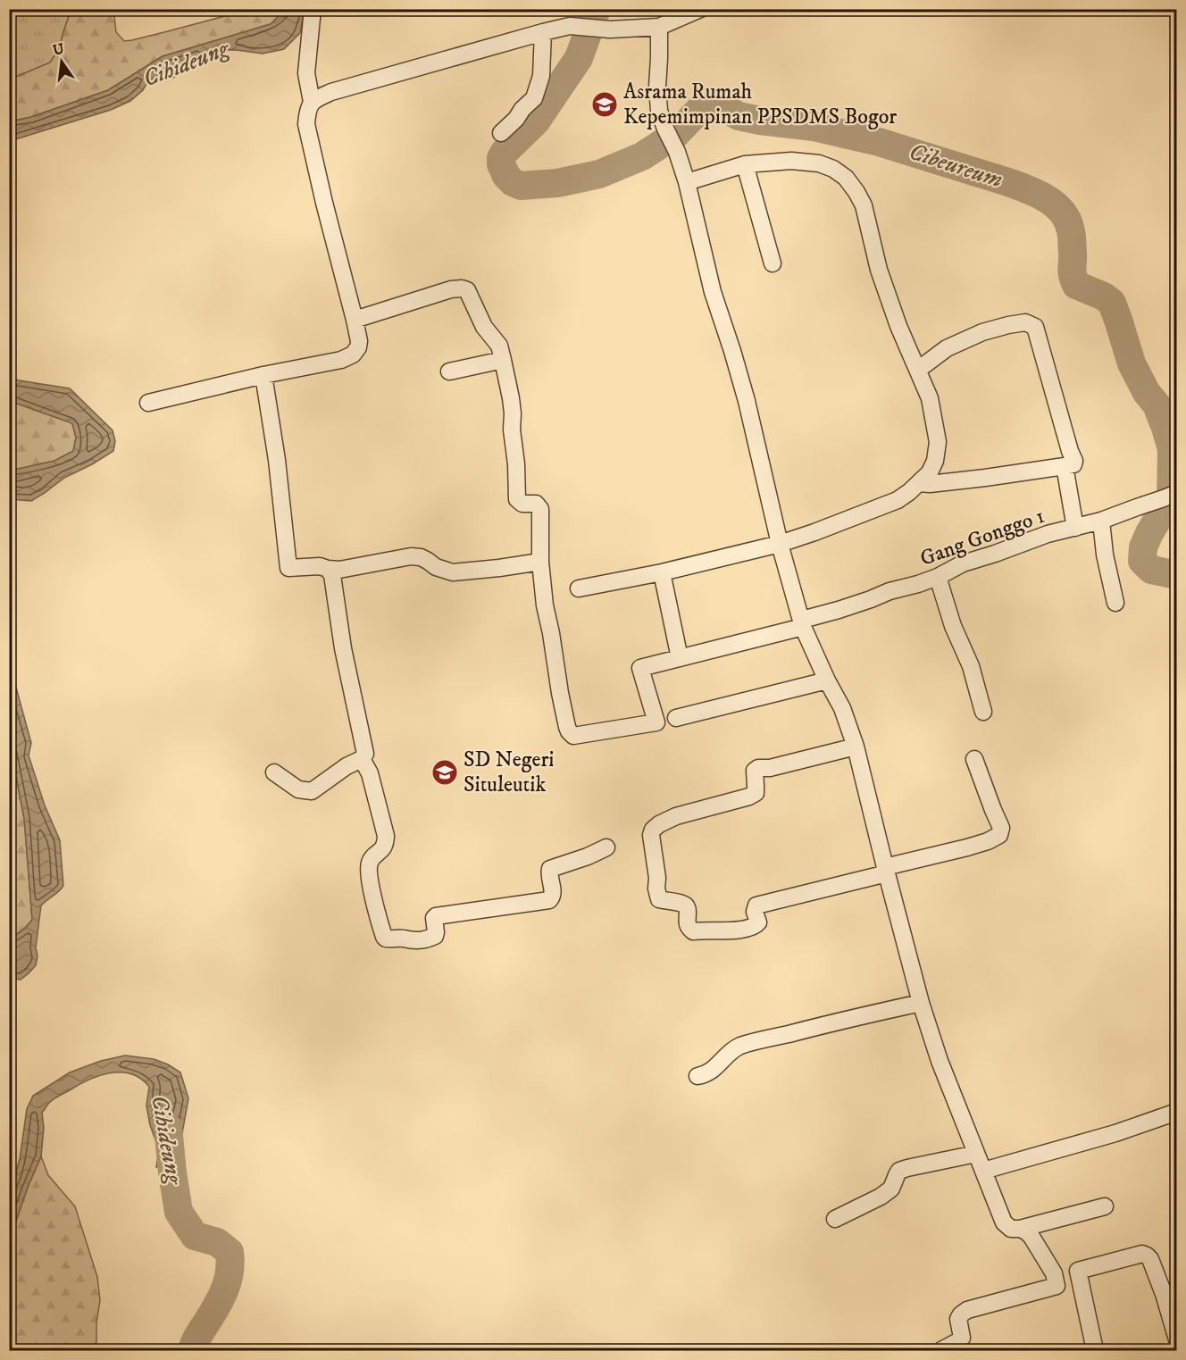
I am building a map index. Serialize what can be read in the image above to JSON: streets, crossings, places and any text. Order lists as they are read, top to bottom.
{
  "streets": {
    "street": ["Gang Gonggo 1"]
  },
  "water": ["Cihideung", "Cibeureum"],
  "places": {
    "school or university": ["Asrama Rumah Kepemimpinan PPSDMS Bogor", "SD Negeri Situleutik"]
  },
  "north": "top"
}
